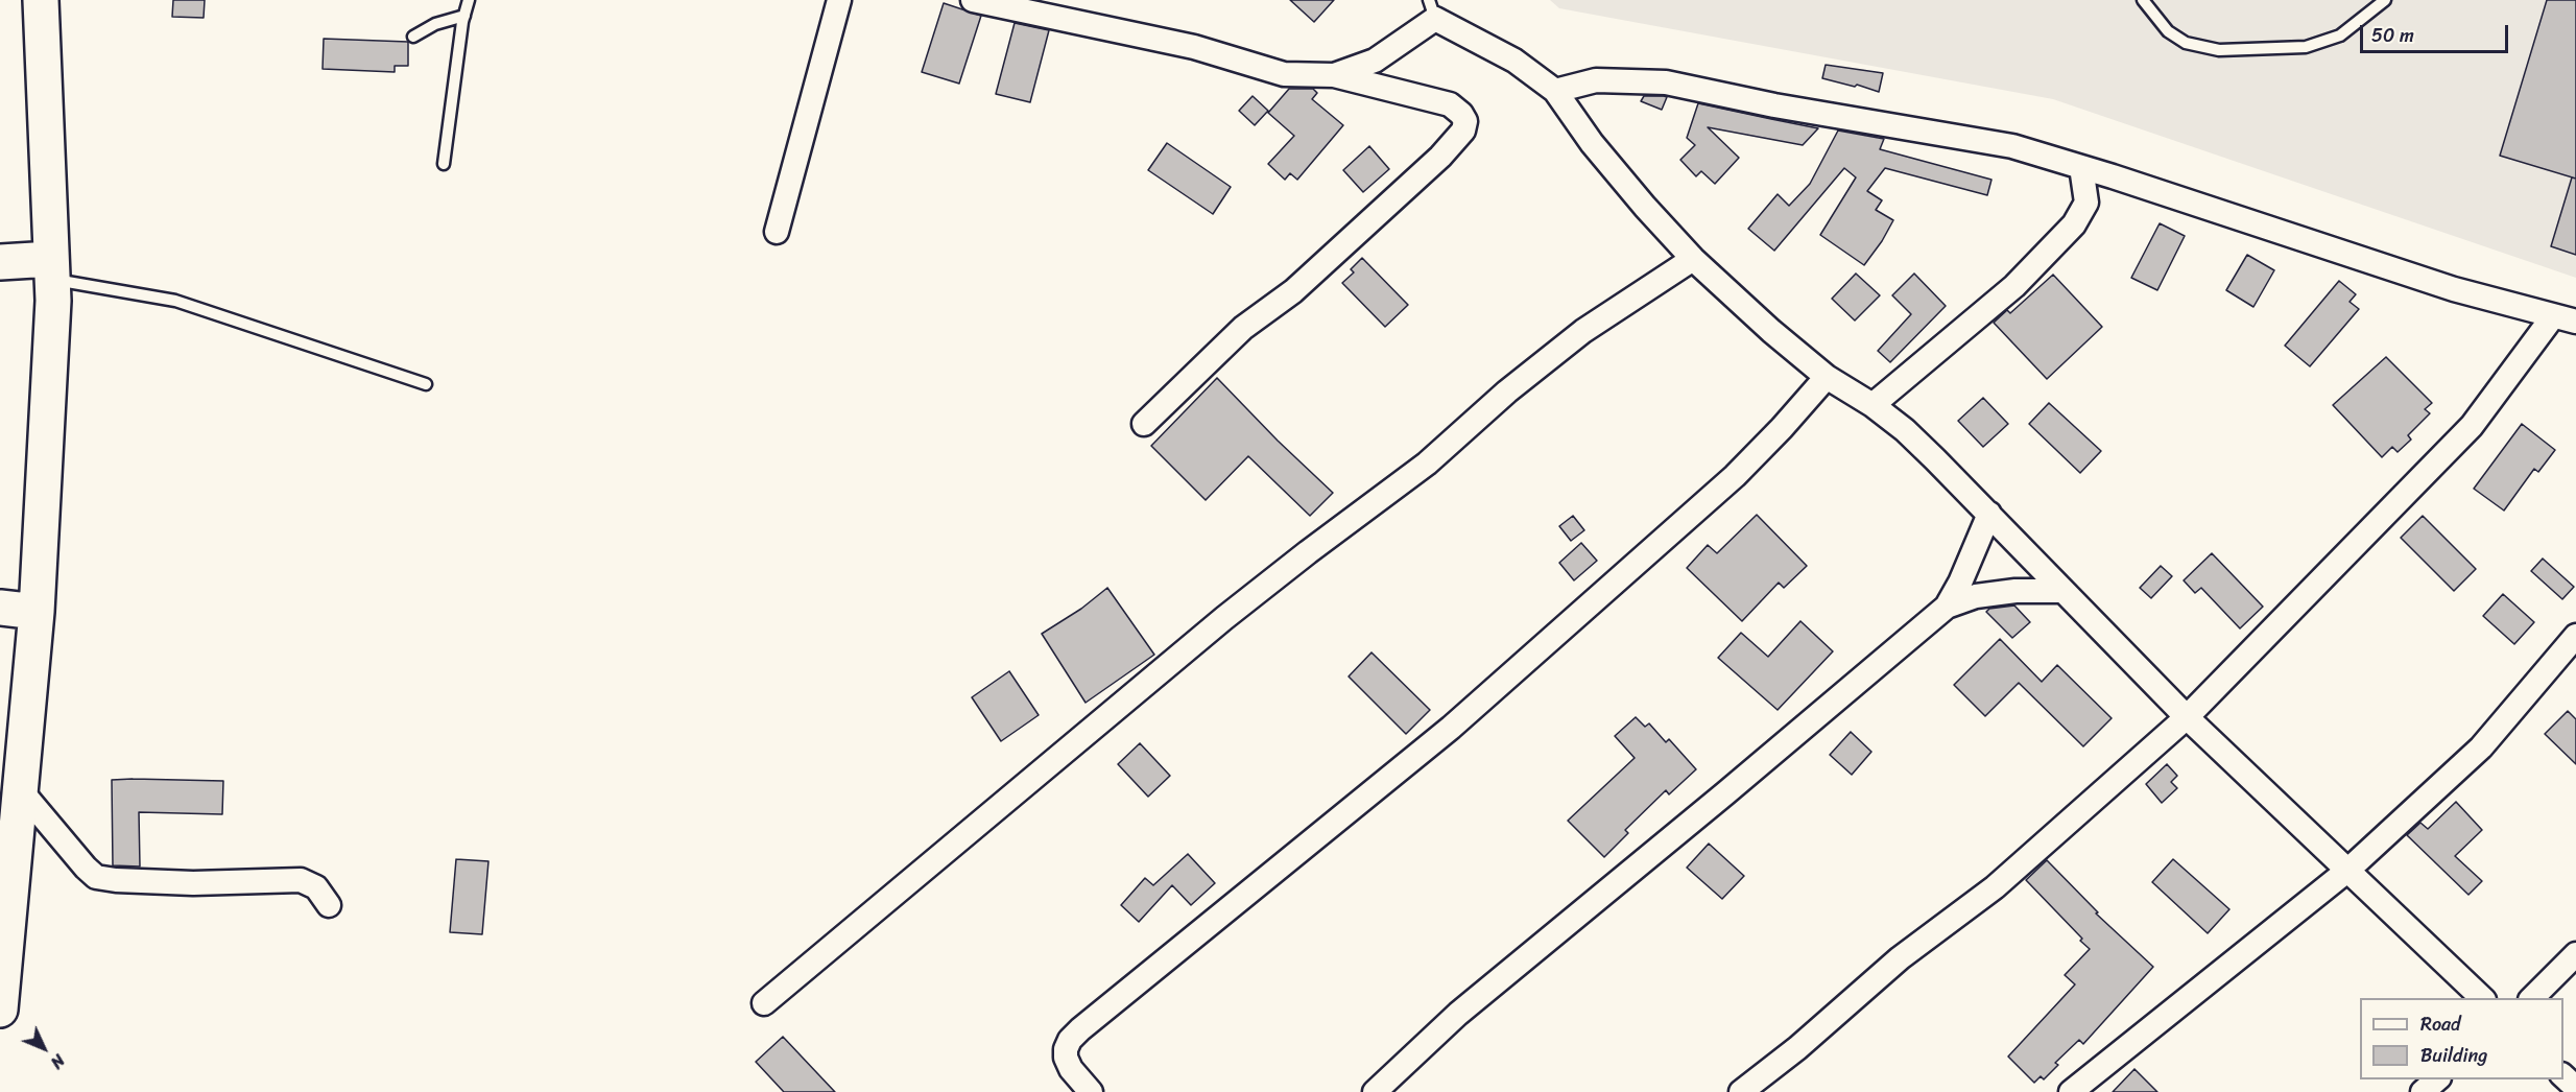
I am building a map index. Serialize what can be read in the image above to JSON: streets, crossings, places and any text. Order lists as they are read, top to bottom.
{
  "legend": ["Road", "Building"],
  "scale_bar": "50 m",
  "north": "bottom right"
}
